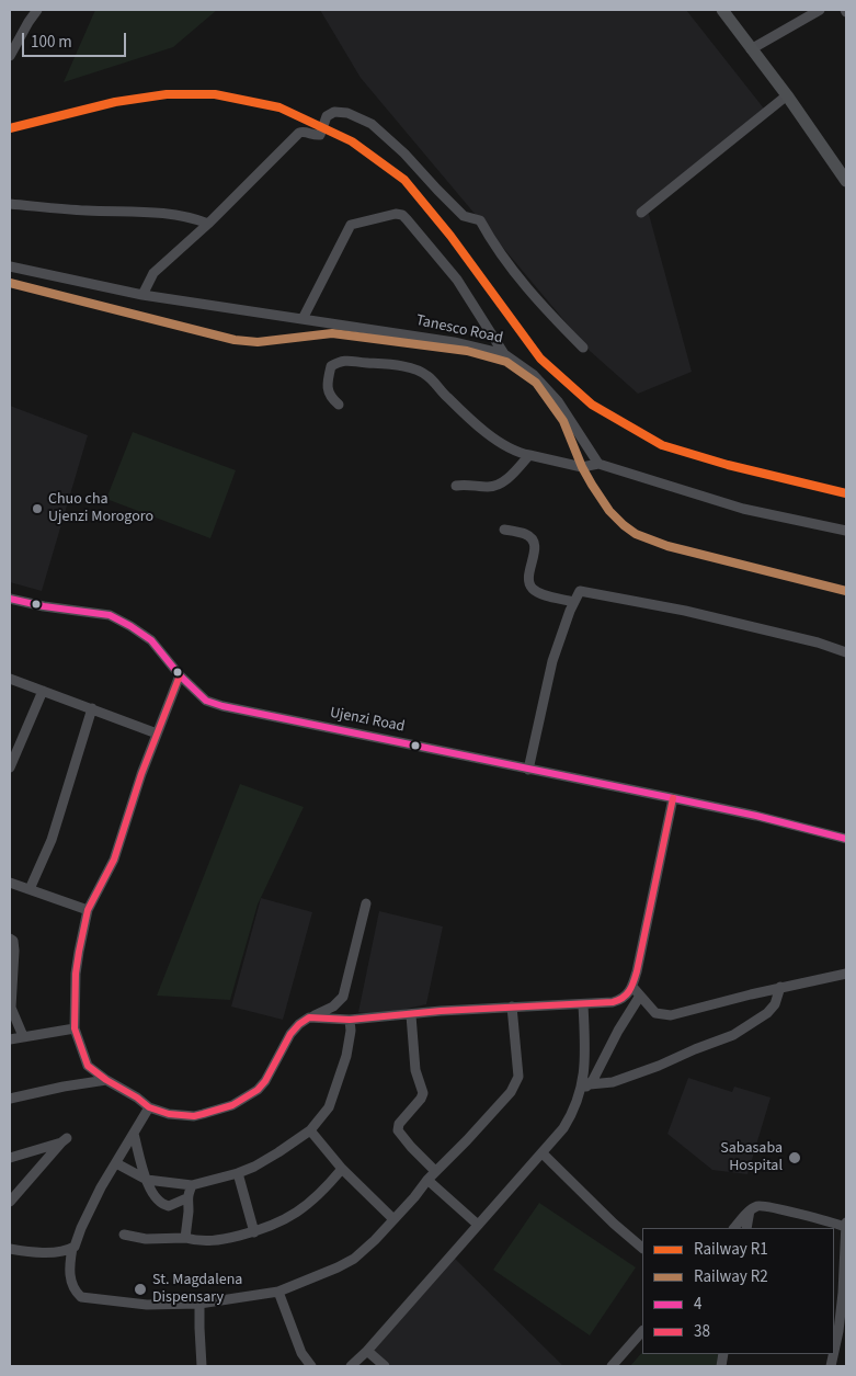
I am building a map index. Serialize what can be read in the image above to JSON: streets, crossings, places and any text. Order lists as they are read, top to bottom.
{
  "streets": {
    "street": ["Tanesco Road", "Ujenzi Road"]
  },
  "places": ["Chuo cha Ujenzi Morogoro", "Sabasaba Hospital", "St. Magdalena Dispensary"],
  "lines": [
    "rail line R1",
    "rail line R2",
    "transit line 4",
    "transit line 38"
  ],
  "legend": [
    "Railway R1",
    "Railway R2",
    "4",
    "38"
  ],
  "scale_bar": "100 m"
}
